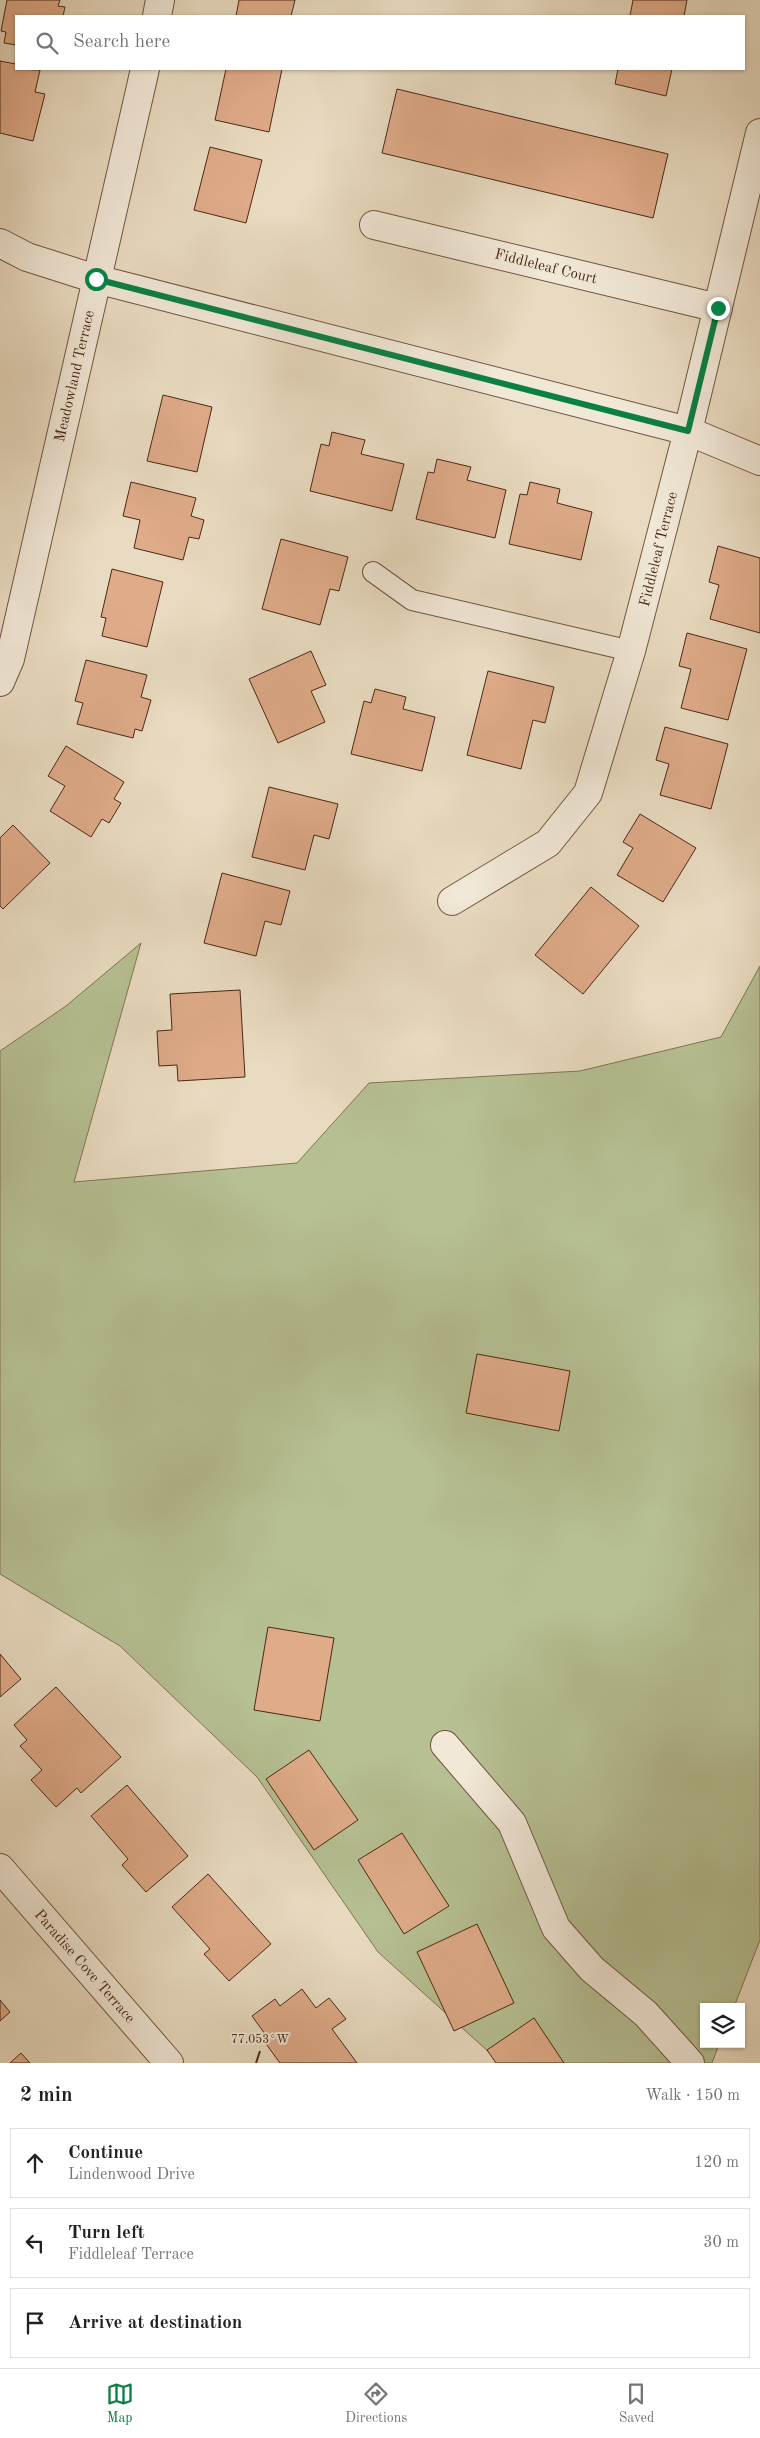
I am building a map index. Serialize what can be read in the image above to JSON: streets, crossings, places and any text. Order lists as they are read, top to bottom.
{
  "streets": {
    "street": [
      "Fiddleleaf Court",
      "Meadowland Terrace",
      "Fiddleleaf Terrace",
      "Paradise Cove Terrace"
    ]
  },
  "crossings": [
    ["Fiddleleaf Court", "Fiddleleaf Terrace"]
  ],
  "page": {
    "search": "Search here",
    "heading": ["2 min", "Walk · 150 m"],
    "list": [
      ["Continue", "Lindenwood Drive", "120 m"],
      ["Turn left", "Fiddleleaf Terrace", "30 m"],
      "Arrive at destination"
    ],
    "nav": ["Map", "Directions", "Saved"]
  },
  "coordinates": ["77.053°W"]
}
